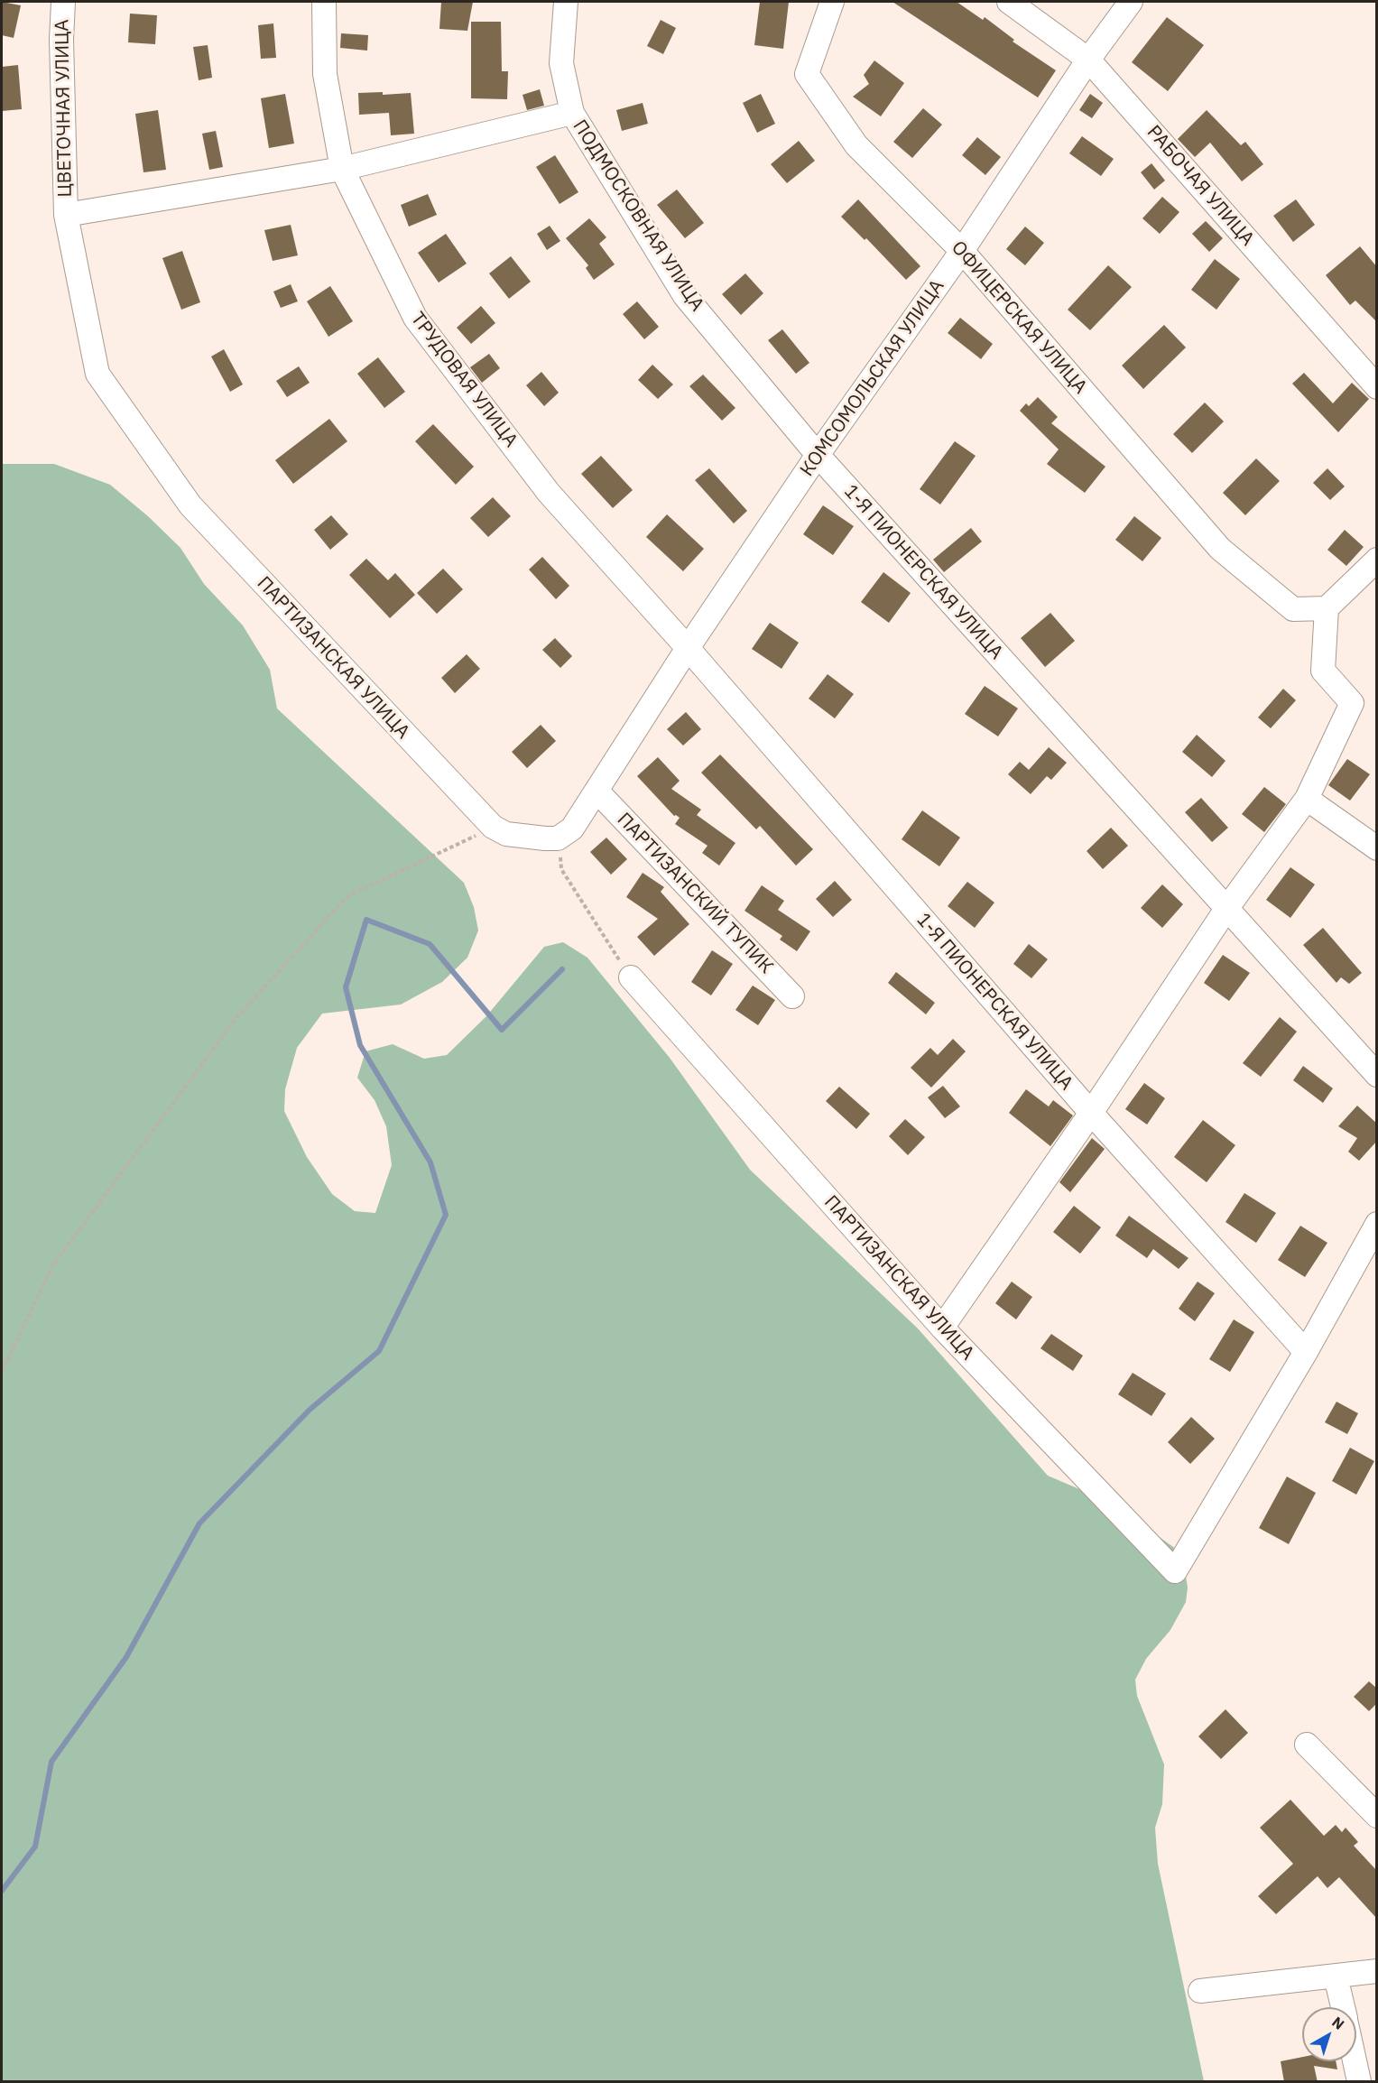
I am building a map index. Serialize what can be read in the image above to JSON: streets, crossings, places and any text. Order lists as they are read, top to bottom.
{
  "streets": {
    "street": [
      "ЦВЕТОЧНАЯ УЛИЦА",
      "РАБОЧАЯ УЛИЦА",
      "ПОДМОСКОВНАЯ УЛИЦА",
      "ОФИЦЕРСКАЯ УЛИЦА",
      "КОМСОМОЛЬСКАЯ УЛИЦА",
      "ТРУДОВАЯ УЛИЦА",
      "1-Я ПИОНЕРСКАЯ УЛИЦА",
      "ПАРТИЗАНСКАЯ УЛИЦА",
      "ПАРТИЗАНСКИЙ ТУПИК"
    ]
  },
  "crossings": [
    ["ЦВЕТОЧНАЯ УЛИЦА", "ПАРТИЗАНСКАЯ УЛИЦА"],
    ["РАБОЧАЯ УЛИЦА", "КОМСОМОЛЬСКАЯ УЛИЦА"],
    ["ПОДМОСКОВНАЯ УЛИЦА", "КОМСОМОЛЬСКАЯ УЛИЦА"],
    ["ПОДМОСКОВНАЯ УЛИЦА", "1-Я ПИОНЕРСКАЯ УЛИЦА"],
    ["ОФИЦЕРСКАЯ УЛИЦА", "КОМСОМОЛЬСКАЯ УЛИЦА"],
    ["КОМСОМОЛЬСКАЯ УЛИЦА", "ТРУДОВАЯ УЛИЦА"],
    ["КОМСОМОЛЬСКАЯ УЛИЦА", "1-Я ПИОНЕРСКАЯ УЛИЦА"],
    ["ТРУДОВАЯ УЛИЦА", "1-Я ПИОНЕРСКАЯ УЛИЦА"],
    ["1-Я ПИОНЕРСКАЯ УЛИЦА", "ПАРТИЗАНСКАЯ УЛИЦА"]
  ],
  "north": "top right"
}
